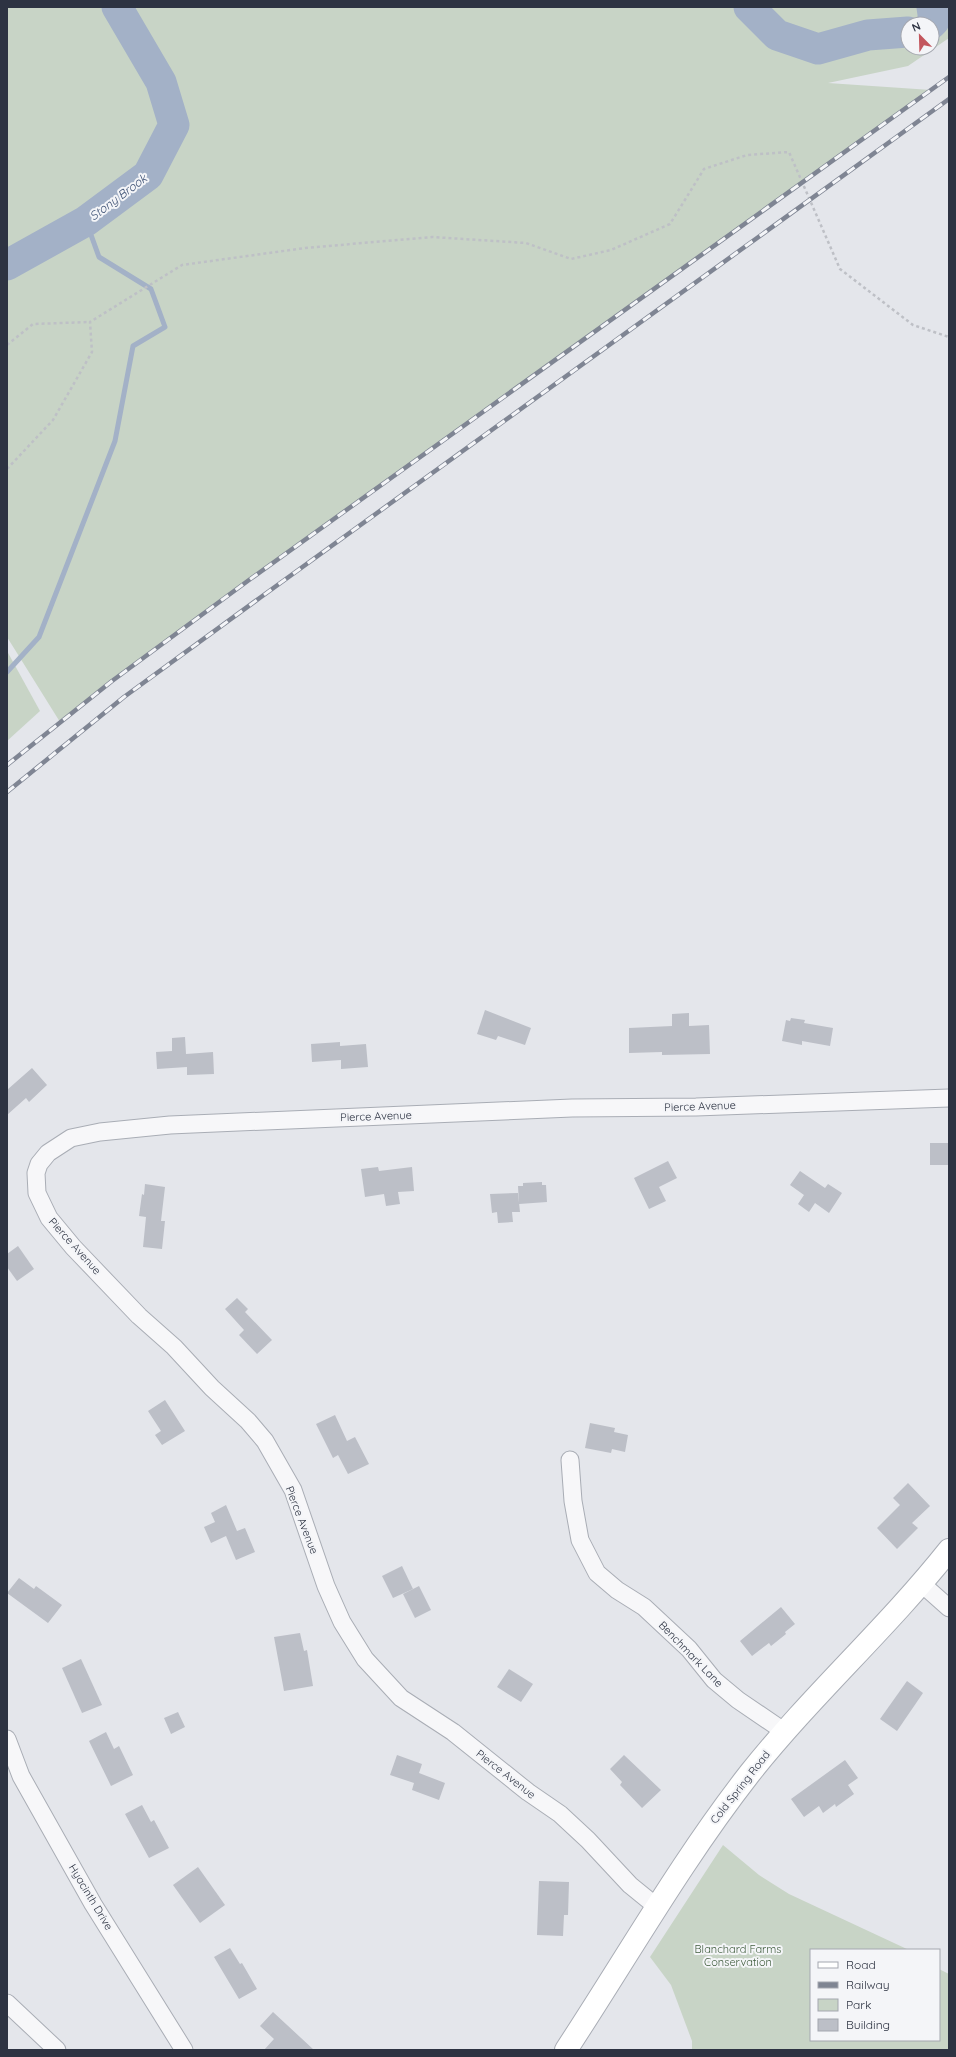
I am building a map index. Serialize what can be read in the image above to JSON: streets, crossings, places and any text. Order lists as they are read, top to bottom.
{
  "streets": {
    "street": [
      "Pierce Avenue",
      "Benchmark Lane",
      "Cold Spring Road",
      "Hyacinth Drive"
    ]
  },
  "crossings": [
    ["Pierce Avenue", "Cold Spring Road"],
    ["Benchmark Lane", "Cold Spring Road"]
  ],
  "water": ["Stony Brook"],
  "parks": ["Blanchard Farms Conservation"],
  "legend": [
    "Road",
    "Railway",
    "Park",
    "Building"
  ],
  "north": "top left"
}
